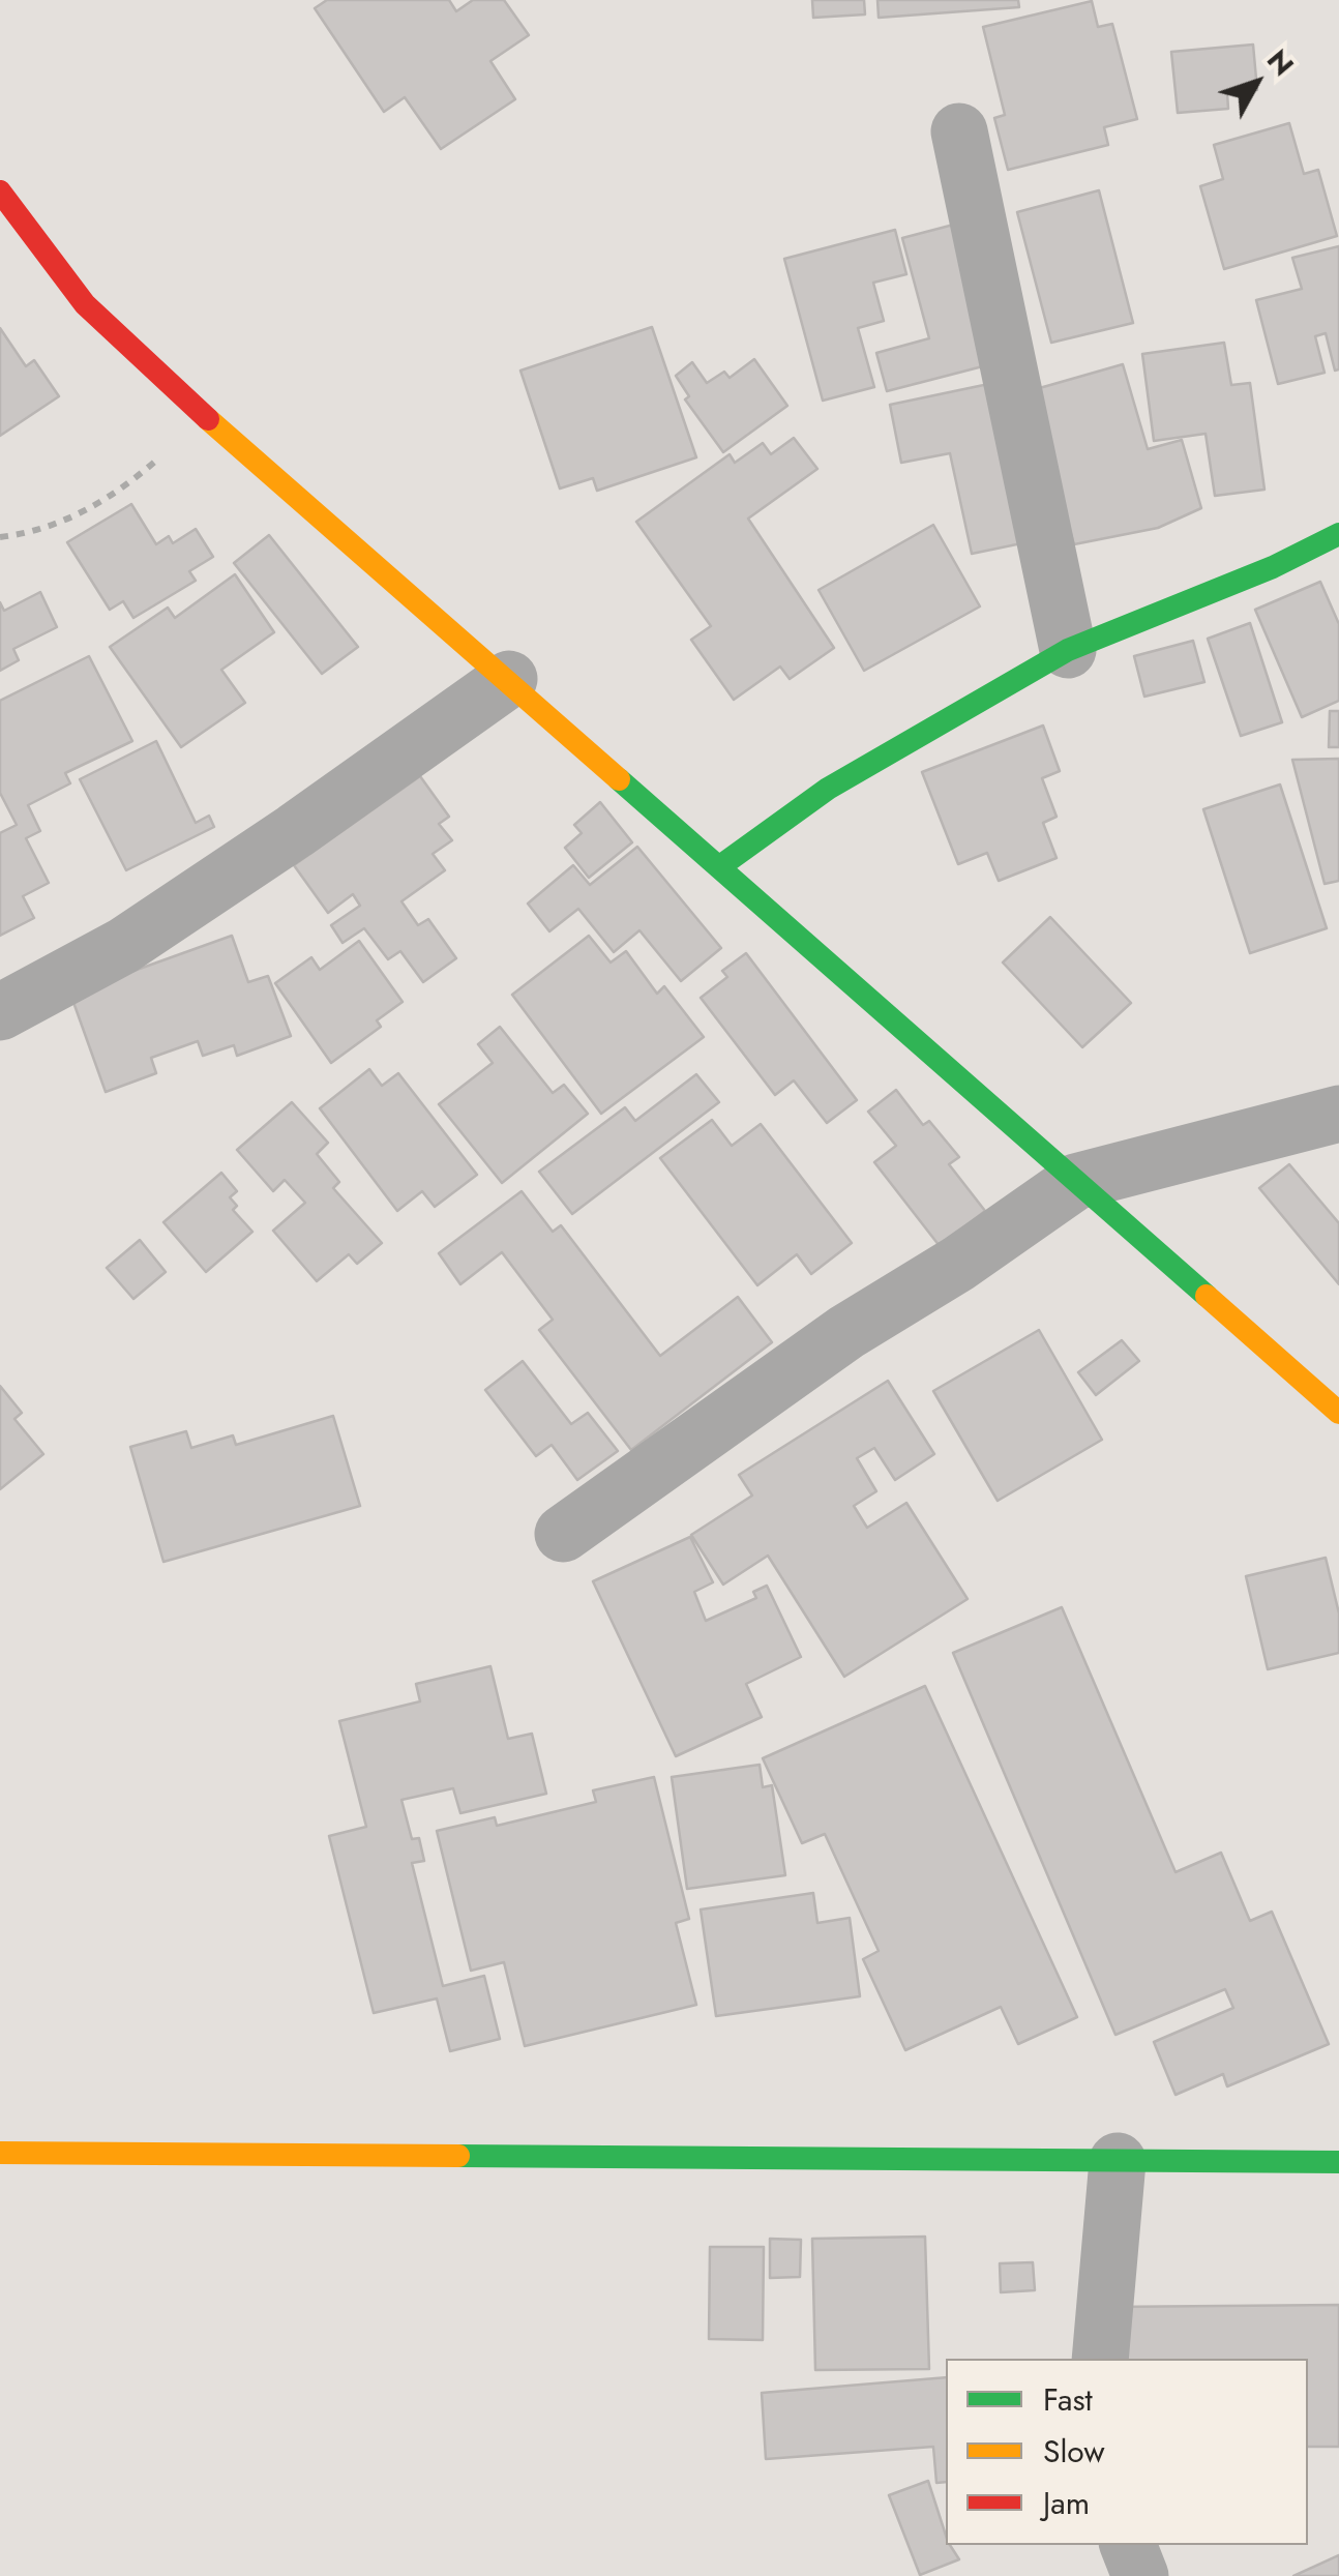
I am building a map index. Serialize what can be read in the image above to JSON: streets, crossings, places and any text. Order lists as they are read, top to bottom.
{
  "legend": ["Fast", "Slow", "Jam"],
  "north": "top right"
}
